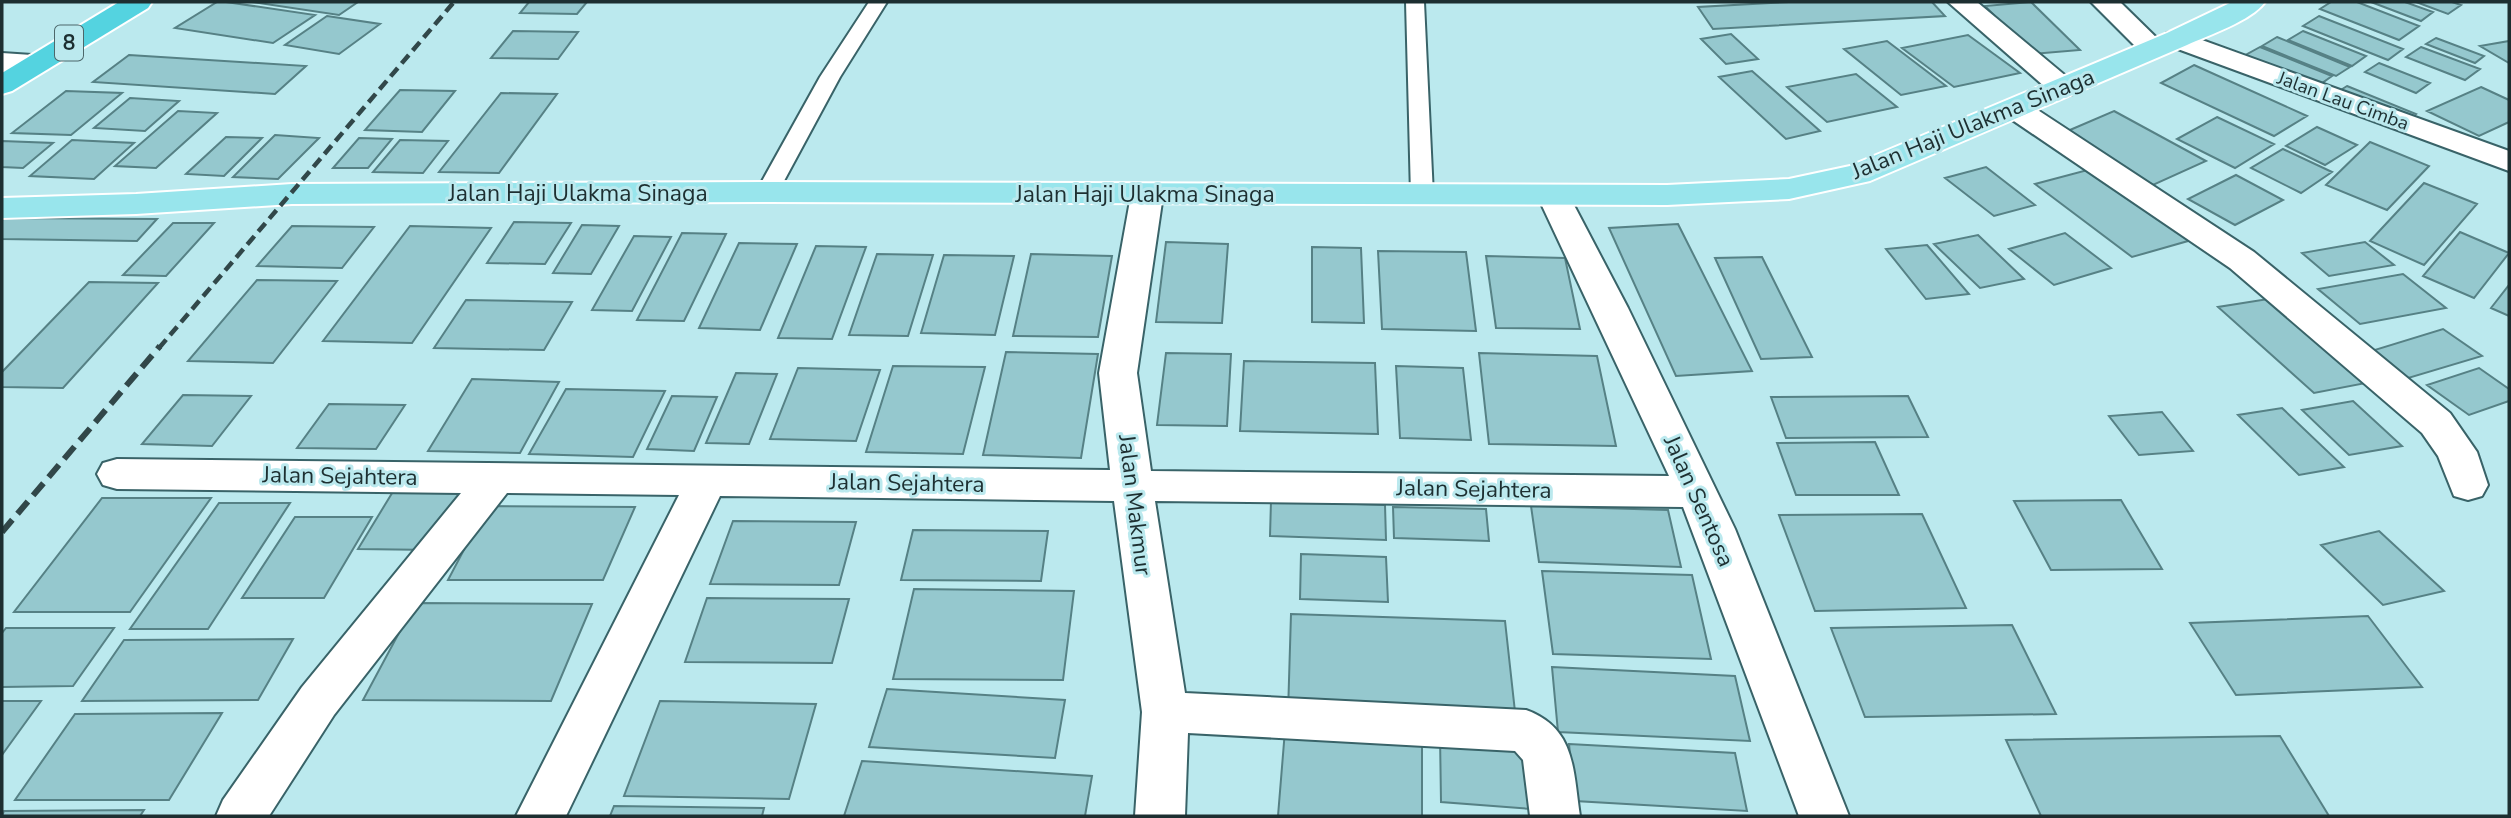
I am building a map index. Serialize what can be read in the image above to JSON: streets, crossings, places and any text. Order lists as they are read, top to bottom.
{
  "streets": {
    "highway": ["8"],
    "main road": ["Jalan Haji Ulakma Sinaga"],
    "street": [
      "Jalan Lau Cimba",
      "Jalan Sejahtera",
      "Jalan Sentosa",
      "Jalan Makmur"
    ]
  },
  "crossings": [
    ["Jalan Lau Cimba", "Jalan Haji Ulakma Sinaga"],
    ["Jalan Haji Ulakma Sinaga", "Jalan Sentosa"],
    ["Jalan Haji Ulakma Sinaga", "Jalan Makmur"],
    ["Jalan Sejahtera", "Jalan Sentosa"],
    ["Jalan Sejahtera", "Jalan Makmur"]
  ]
}
